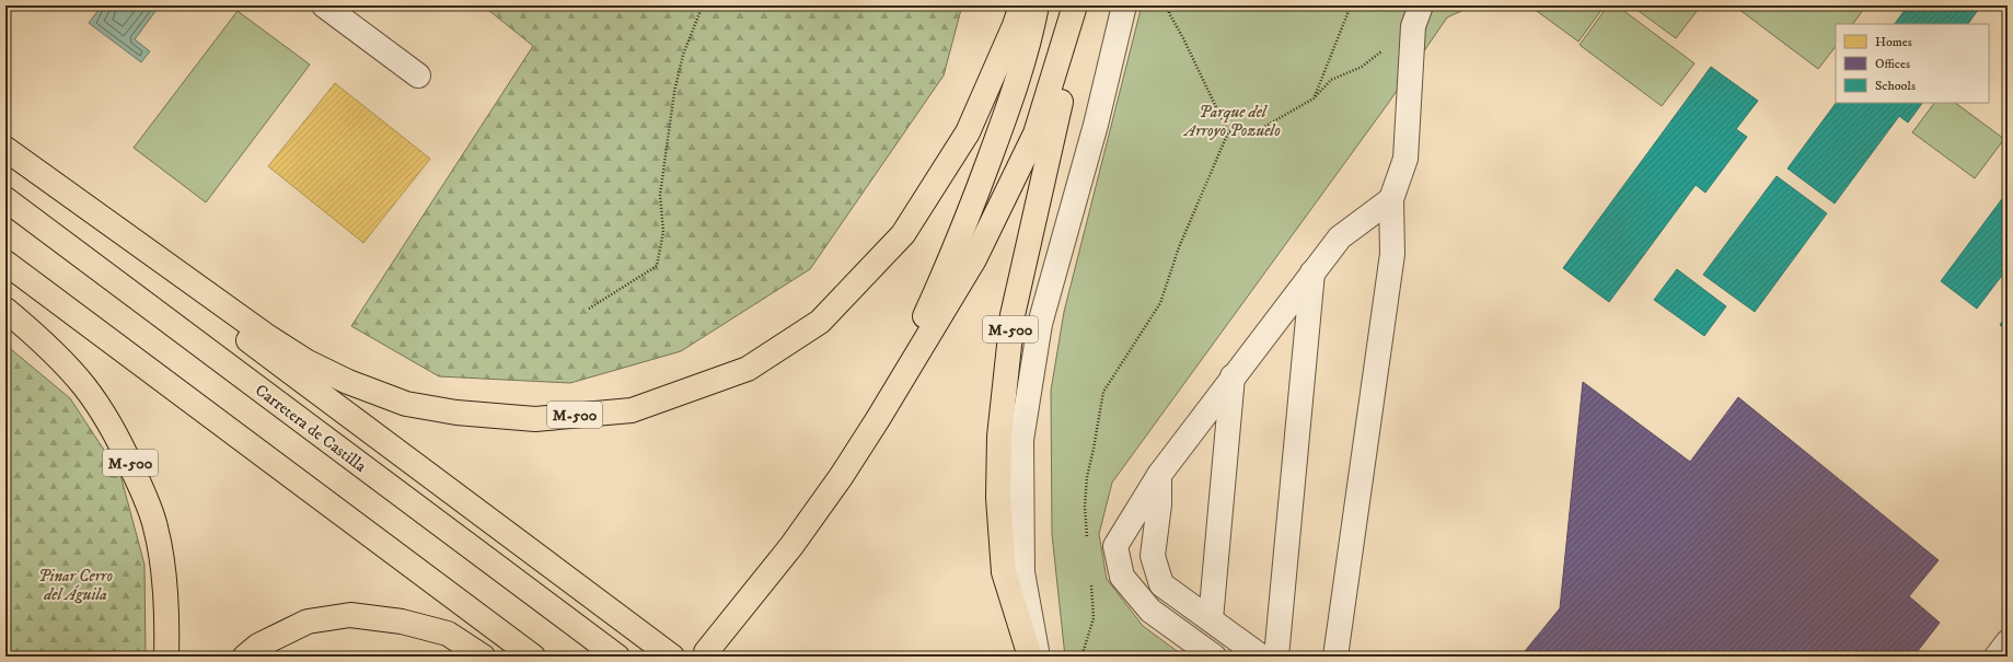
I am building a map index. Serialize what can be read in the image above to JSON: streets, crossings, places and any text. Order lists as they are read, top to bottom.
{
  "streets": {
    "highway": ["M-500", "Carretera de Castilla"]
  },
  "parks": ["Parque del Arroyo Pozuelo", "Pinar Cerro del Águila"],
  "legend": ["Homes", "Offices", "Schools"]
}
